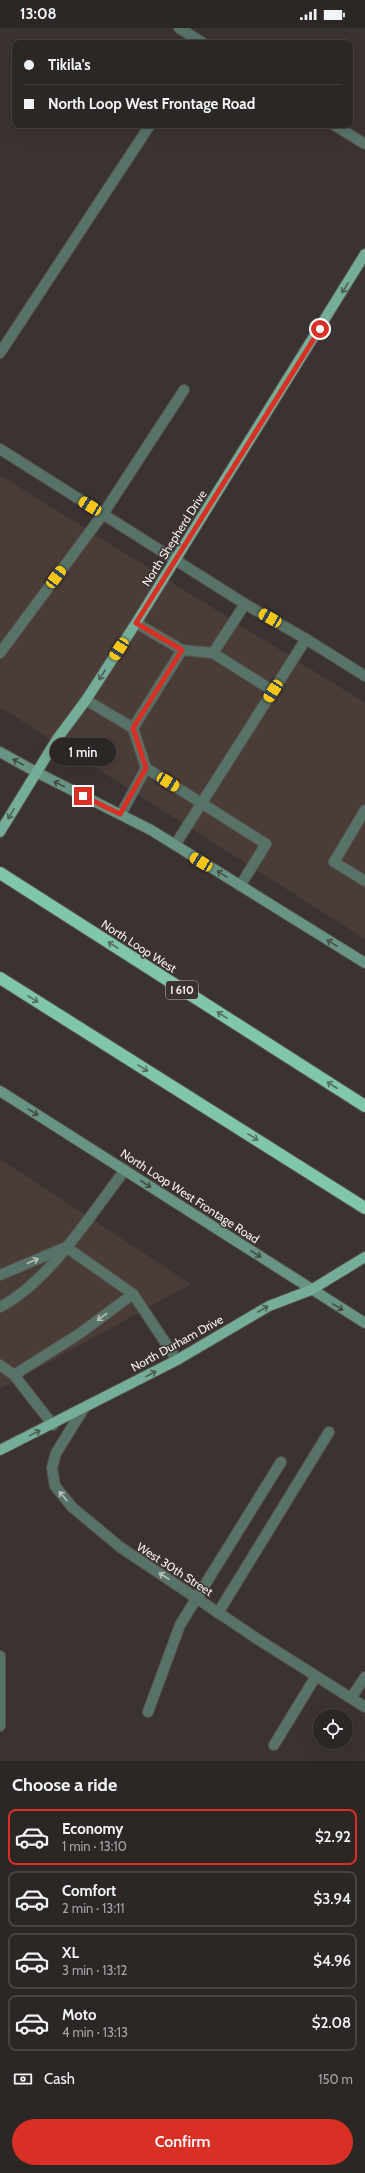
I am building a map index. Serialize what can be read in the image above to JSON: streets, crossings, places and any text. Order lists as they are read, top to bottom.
{
  "streets": {
    "highway": ["North Loop West", "I 610"],
    "main road": ["North Shepherd Drive", "North Loop West Frontage Road", "North Durham Drive"],
    "street": ["West 30th Street"]
  },
  "crossings": [
    ["North Loop West Frontage Road", "North Durham Drive"],
    ["North Durham Drive", "West 30th Street"]
  ],
  "one_way": [
    "North Shepherd Drive",
    "North Loop West Frontage Road",
    "North Durham Drive",
    "West 30th Street"
  ],
  "page": {
    "status": "13:08",
    "banner": ["Tikila's", "North Loop West Frontage Road"],
    "bubble": "1 min",
    "heading": "Choose a ride",
    "list": [
      {
        "name": "Economy",
        "note": "1 min · 13:10",
        "value": "$2.92"
      },
      {
        "name": "Comfort",
        "note": "2 min · 13:11",
        "value": "$3.94"
      },
      {
        "name": "XL",
        "note": "3 min · 13:12",
        "value": "$4.96"
      },
      {
        "name": "Moto",
        "note": "4 min · 13:13",
        "value": "$2.08"
      }
    ],
    "pay": ["Cash", "150 m"],
    "buttons": "Confirm"
  }
}
